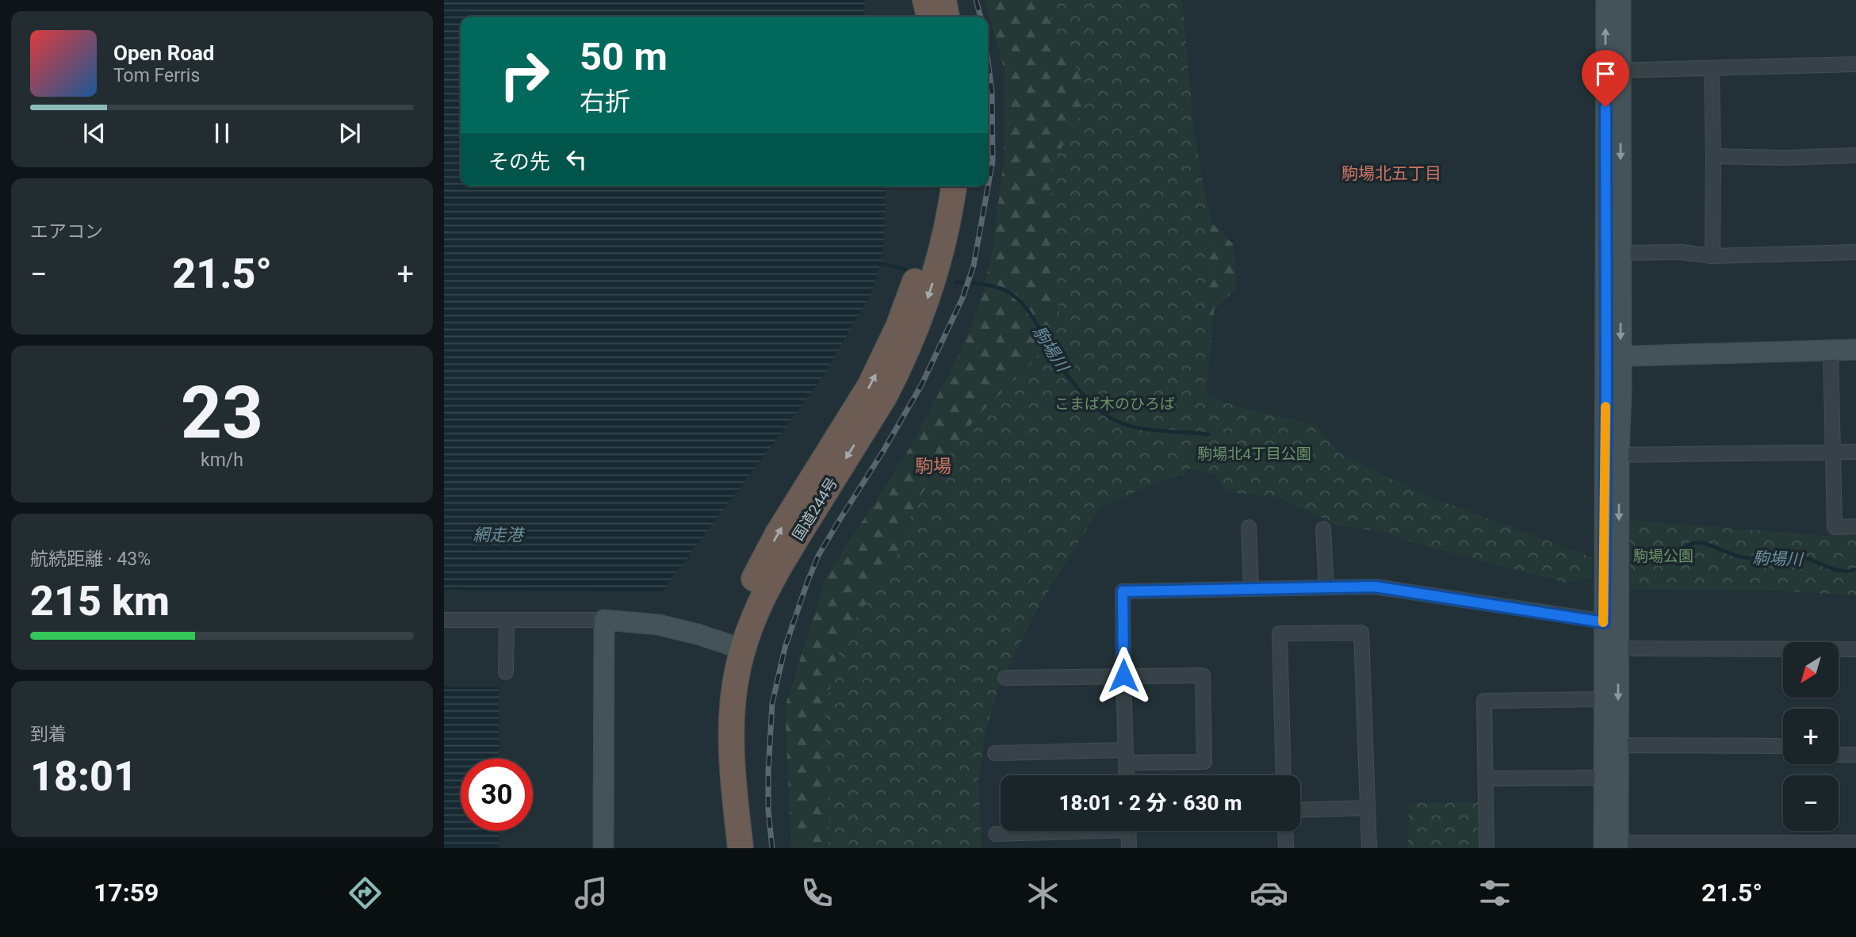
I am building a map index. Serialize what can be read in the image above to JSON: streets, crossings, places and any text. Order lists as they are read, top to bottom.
{
  "streets": {
    "highway": ["国道244号"]
  },
  "districts": ["駒場北五丁目", "駒場"],
  "water": ["駒場川", "網走港"],
  "parks": ["こまば木のひろば", "駒場北4丁目公園", "駒場公園"],
  "north": "bottom left",
  "page": {
    "turn": ["50 m", "右折"],
    "song": ["Open Road", "Tom Ferris"],
    "then": "その先",
    "tile": [
      "エアコン",
      ["23", "km/h"],
      ["航続距離 · 43%", "215 km"],
      ["到着", "18:01"]
    ],
    "heat": ["−", "21.5°", "+"],
    "map_buttons": ["+", "−"],
    "limit": "30",
    "trip": "18:01 · 2 分 · 630 m",
    "tabs": ["17:59", "21.5°"]
  }
}
